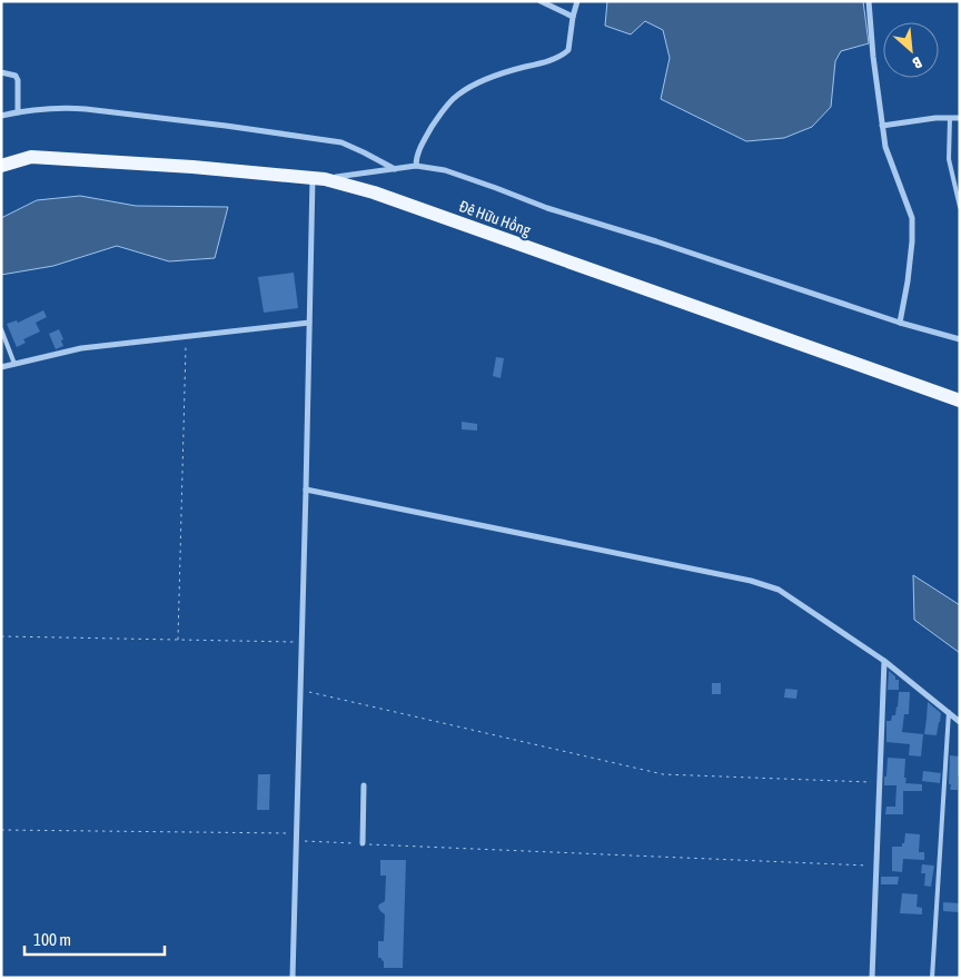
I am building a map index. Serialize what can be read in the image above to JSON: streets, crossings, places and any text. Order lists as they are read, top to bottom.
{
  "streets": {
    "main road": ["Đê Hữu Hồng"]
  },
  "scale_bar": "100 m",
  "north": "bottom right"
}
